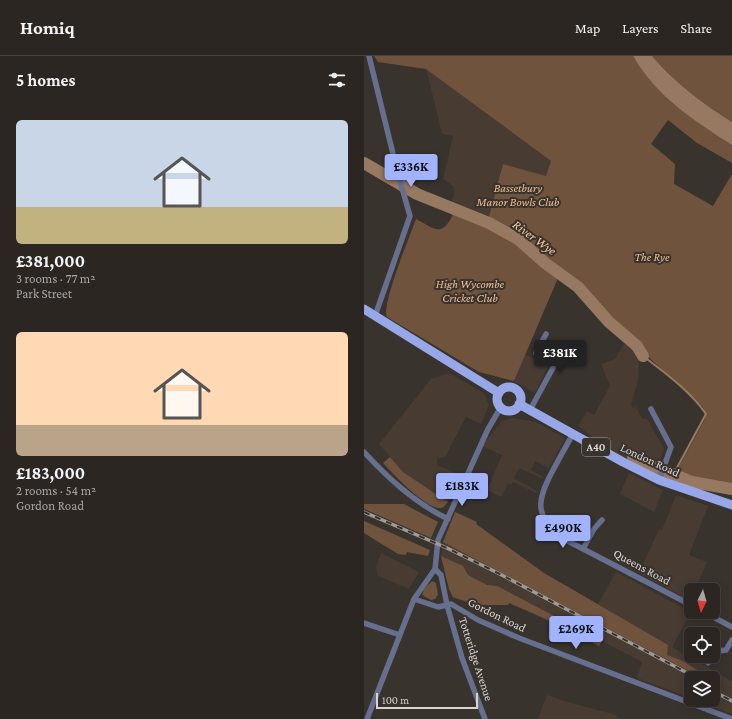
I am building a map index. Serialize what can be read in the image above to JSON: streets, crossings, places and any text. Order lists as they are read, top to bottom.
{
  "streets": {
    "main road": ["A40", "London Road"],
    "street": ["Queens Road", "Gordon Road", "Totteridge Avenue"]
  },
  "crossings": [
    ["London Road", "Queens Road"],
    ["Gordon Road", "Totteridge Avenue"]
  ],
  "water": ["River Wye"],
  "parks": ["Bassetbury Manor Bowls Club", "The Rye", "High Wycombe Cricket Club"],
  "scale_bar": "100 m",
  "north": "bottom",
  "page": {
    "header": "Homiq",
    "nav": ["Map", "Layers", "Share"],
    "heading": "5 homes",
    "list": [
      {
        "name": "£381,000",
        "note": "3 rooms · 77 m² · Park Street"
      },
      {
        "name": "£183,000",
        "note": "2 rooms · 54 m² · Gordon Road"
      }
    ],
    "price": [
      "£336K",
      "£381K",
      "£183K",
      "£490K",
      "£269K"
    ],
    "scale": "100 m"
  }
}
